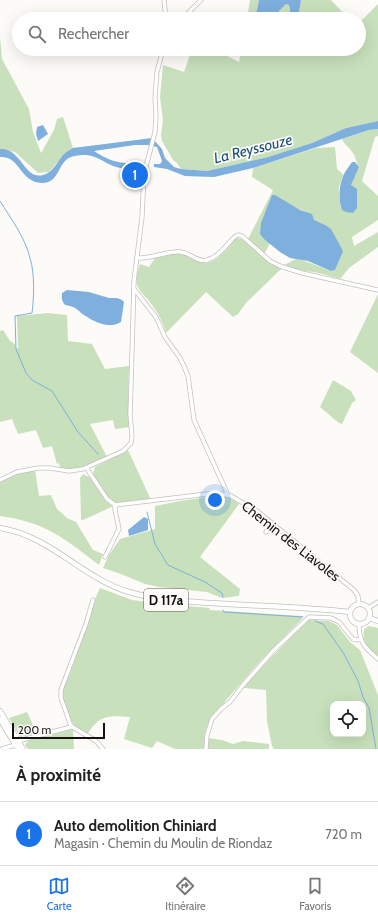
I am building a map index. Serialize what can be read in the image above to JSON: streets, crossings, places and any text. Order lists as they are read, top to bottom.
{
  "streets": {
    "main road": ["D 117a"],
    "street": ["Chemin des Liavoles"]
  },
  "crossings": [
    ["Chemin des Liavoles", "D 117a"]
  ],
  "water": ["La Reyssouze"],
  "scale_bar": "200 m",
  "page": {
    "search": "Rechercher",
    "pins": "1",
    "scale": "200 m",
    "heading": "À proximité",
    "list": [
      {
        "mark": "1",
        "name": "Auto demolition Chiniard",
        "note": "Magasin · Chemin du Moulin de Riondaz",
        "value": "720 m"
      }
    ],
    "nav": ["Carte", "Itinéraire", "Favoris"]
  }
}
